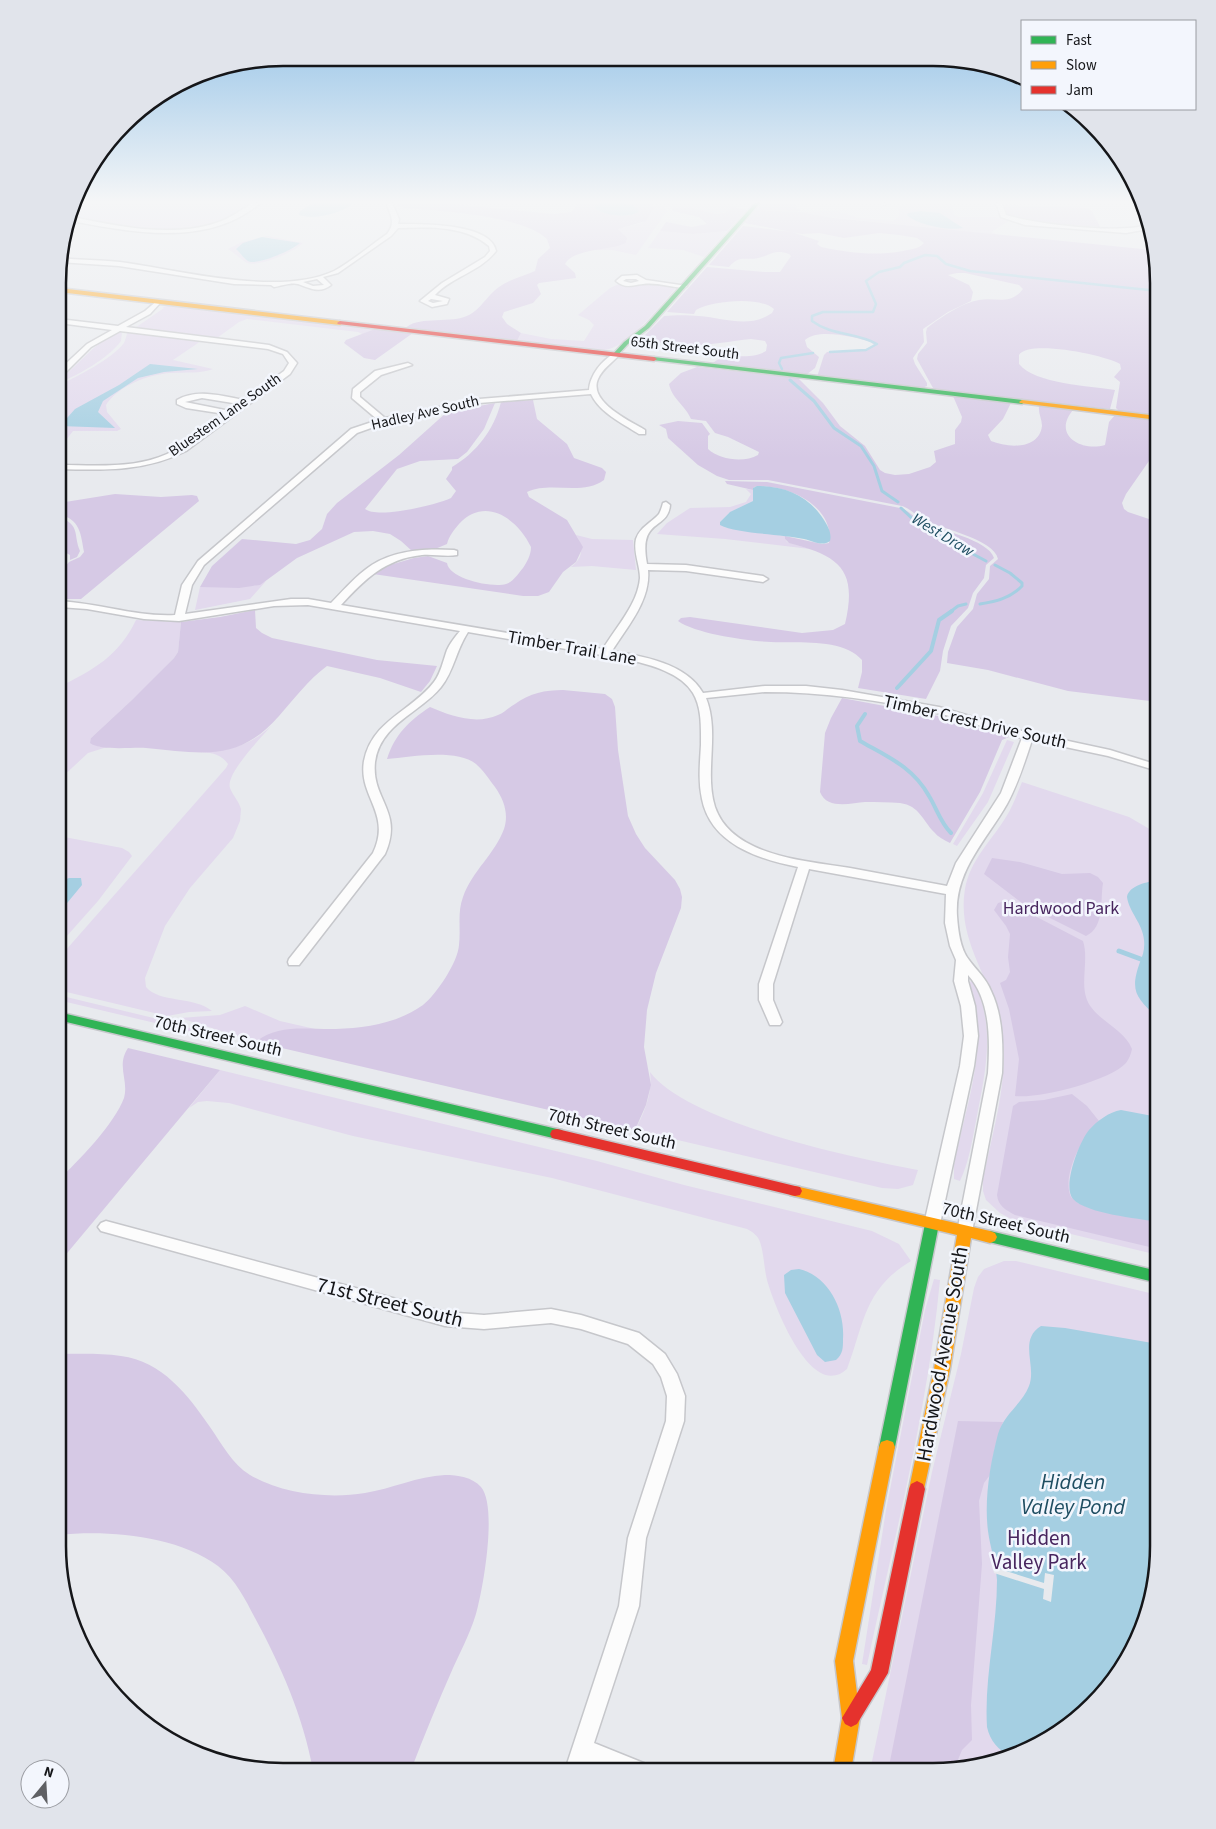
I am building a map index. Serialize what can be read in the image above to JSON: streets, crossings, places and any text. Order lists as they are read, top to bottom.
{
  "streets": {
    "street": [
      "65th Street South",
      "Hadley Ave South",
      "Bluestem Lane South",
      "Timber Trail Lane",
      "Timber Crest Drive South",
      "70th Street South",
      "71st Street South",
      "Hardwood Avenue South"
    ]
  },
  "crossings": [
    ["Hadley Ave South", "Timber Trail Lane"],
    ["Timber Trail Lane", "Timber Crest Drive South"],
    ["Timber Crest Drive South", "Hardwood Avenue South"],
    ["70th Street South", "Hardwood Avenue South"]
  ],
  "water": ["West Draw", "Hidden Valley Pond"],
  "parks": ["Hardwood Park", "Hidden Valley Park"],
  "legend": ["Fast", "Slow", "Jam"],
  "north": "top"
}
